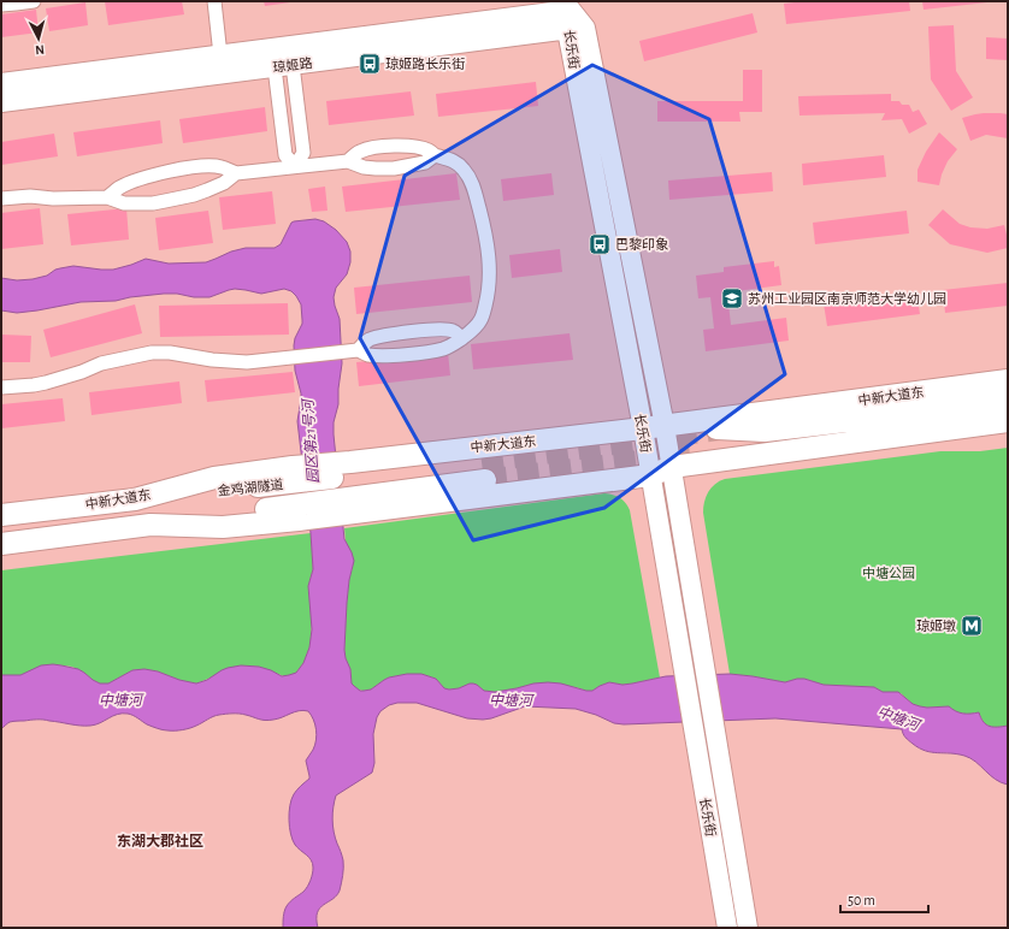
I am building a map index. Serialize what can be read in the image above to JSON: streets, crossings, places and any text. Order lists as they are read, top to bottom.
{
  "streets": {
    "main road": [
      "长乐街",
      "琼姬路",
      "中新大道东",
      "金鸡湖隧道"
    ]
  },
  "crossings": [
    ["长乐街", "琼姬路"],
    ["长乐街", "中新大道东"],
    ["中新大道东", "金鸡湖隧道"]
  ],
  "districts": ["东湖大郡社区"],
  "water": ["园区第21号河", "中塘河"],
  "parks": ["中塘公园"],
  "places": {
    "bus stop": ["琼姬路长乐街", "巴黎印象"],
    "school or university": ["苏州工业园区南京师范大学幼儿园"],
    "metro station": ["琼姬墩"]
  },
  "scale_bar": "50 m",
  "north": "bottom"
}
